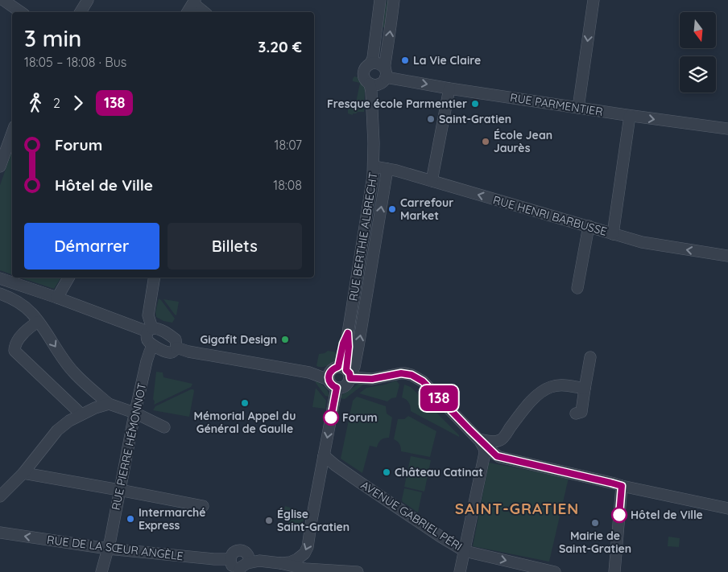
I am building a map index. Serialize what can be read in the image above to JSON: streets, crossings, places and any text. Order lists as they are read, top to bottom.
{
  "streets": {
    "street": [
      "RUE PARMENTIER",
      "RUE HENRI BARBUSSE",
      "RUE BERTHIE ALBRECHT",
      "RUE PIERRE HÉMONNOT",
      "AVENUE GABRIEL PÉRI",
      "RUE DE LA SŒUR ANGÈLE"
    ]
  },
  "crossings": [
    ["RUE PARMENTIER", "RUE BERTHIE ALBRECHT"],
    ["RUE HENRI BARBUSSE", "RUE BERTHIE ALBRECHT"],
    ["RUE PIERRE HÉMONNOT", "RUE DE LA SŒUR ANGÈLE"]
  ],
  "one_way": ["RUE PARMENTIER", "RUE HENRI BARBUSSE"],
  "districts": ["SAINT-GRATIEN"],
  "places": [
    "La Vie Claire",
    "Fresque école Parmentier",
    "Saint-Gratien",
    "École Jean Jaurès",
    "Carrefour Market",
    "Gigafit Design",
    "Mémorial Appel du Général de Gaulle",
    "Forum",
    "Château Catinat",
    "Hôtel de Ville",
    "Intermarché Express",
    "Église Saint-Gratien",
    "Mairie de Saint-Gratien"
  ],
  "lines": ["bus line 138"],
  "north": "bottom",
  "page": {
    "on_map": "138",
    "heading": ["3 min", "18:05 – 18:08 · Bus", "3.20 €"],
    "legs": ["2", "138"],
    "list": [
      {
        "name": "Forum",
        "value": "18:07"
      },
      {
        "name": "Hôtel de Ville",
        "value": "18:08"
      }
    ],
    "buttons": ["Démarrer", "Billets"]
  }
}
